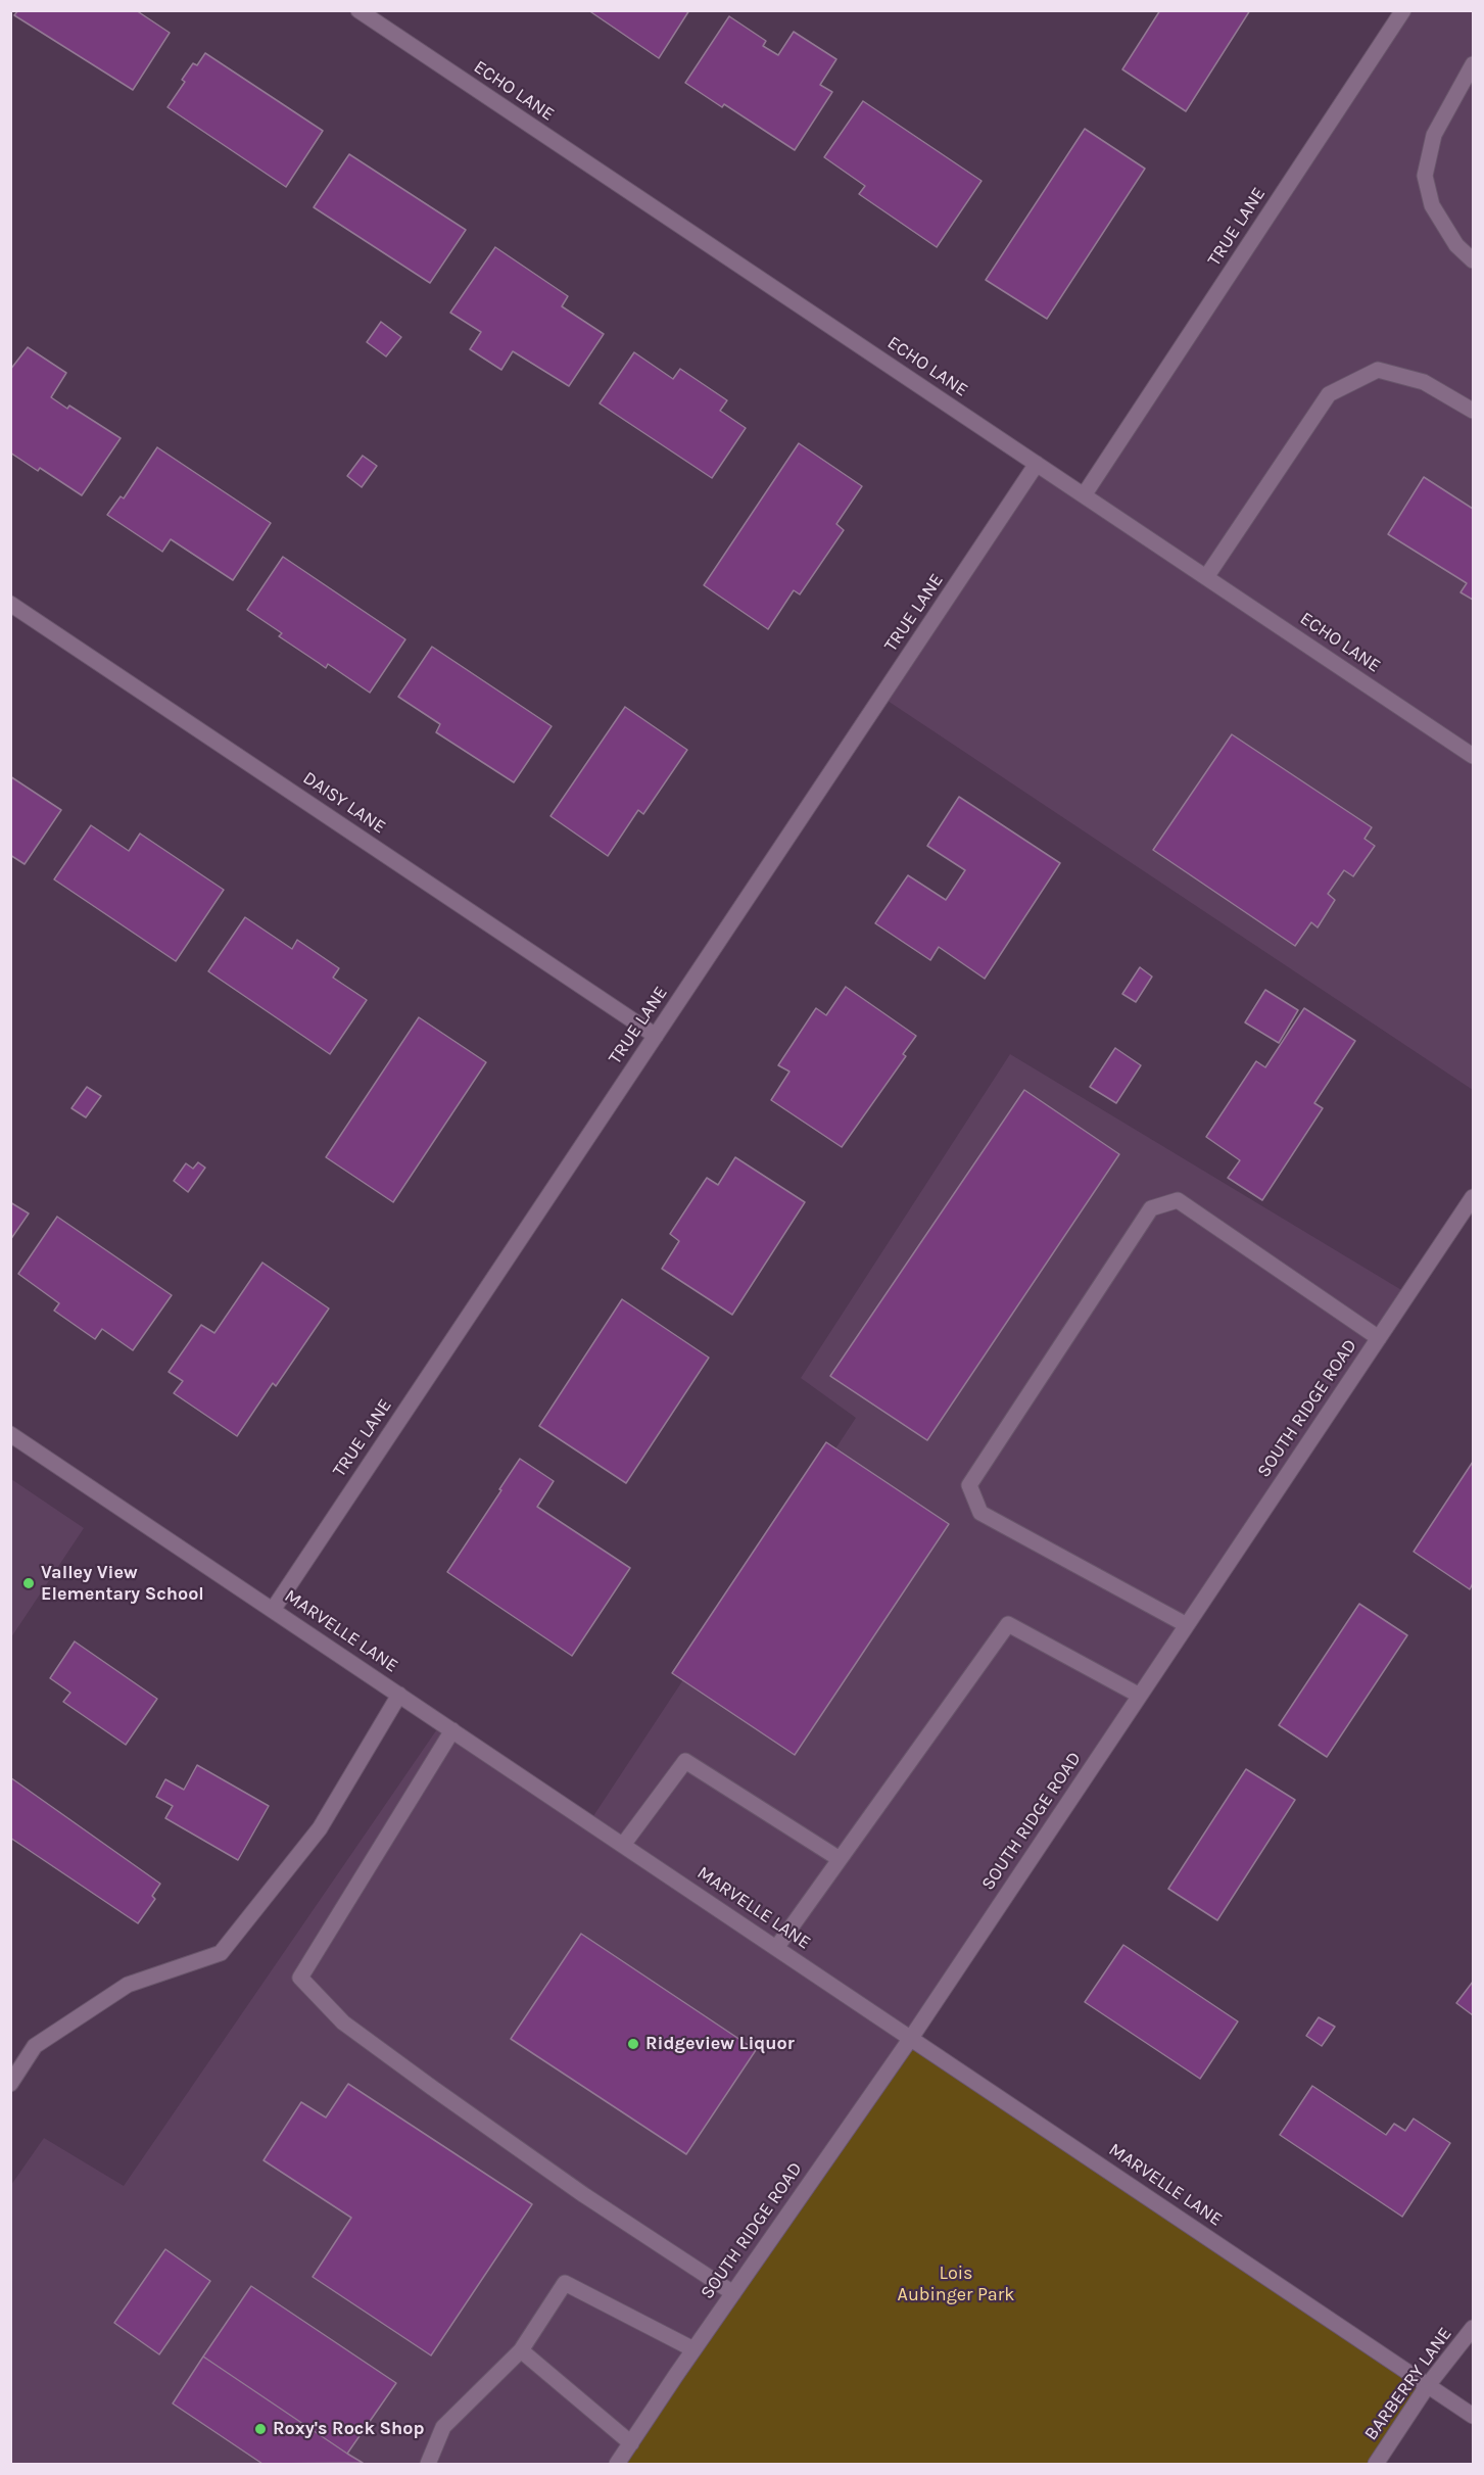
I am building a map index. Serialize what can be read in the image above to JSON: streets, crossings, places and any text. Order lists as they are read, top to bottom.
{
  "streets": {
    "street": [
      "ECHO LANE",
      "TRUE LANE",
      "DAISY LANE",
      "SOUTH RIDGE ROAD",
      "MARVELLE LANE",
      "BARBERRY LANE"
    ]
  },
  "crossings": [
    ["ECHO LANE", "TRUE LANE"],
    ["TRUE LANE", "DAISY LANE"],
    ["TRUE LANE", "MARVELLE LANE"],
    ["SOUTH RIDGE ROAD", "MARVELLE LANE"],
    ["MARVELLE LANE", "BARBERRY LANE"]
  ],
  "parks": ["Lois Aubinger Park"],
  "places": ["Valley View Elementary School", "Ridgeview Liquor", "Roxy's Rock Shop"]
}
